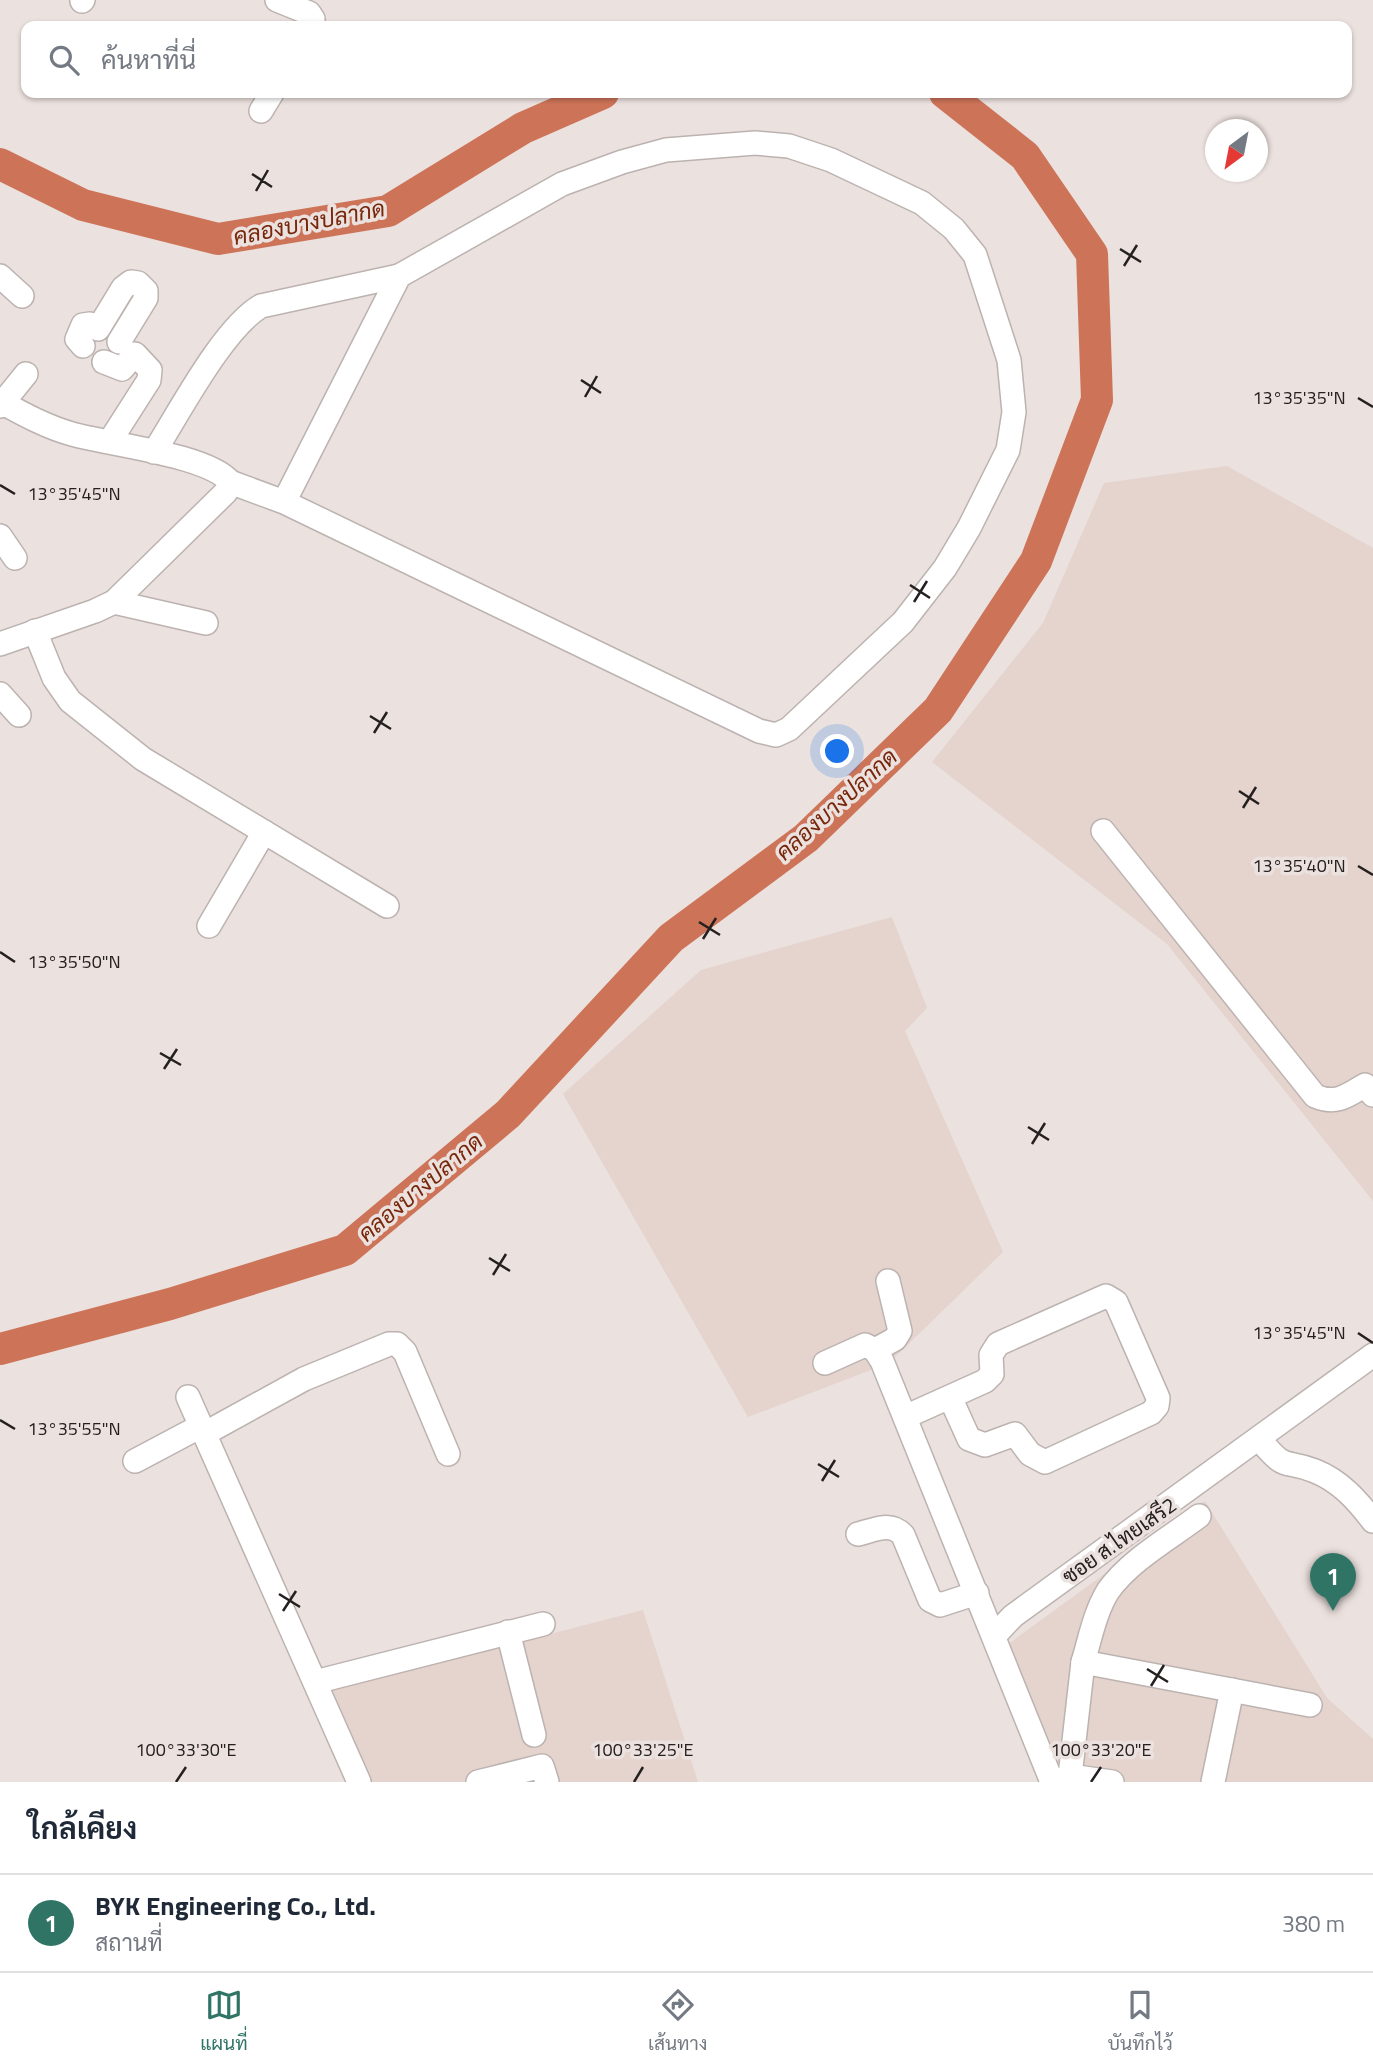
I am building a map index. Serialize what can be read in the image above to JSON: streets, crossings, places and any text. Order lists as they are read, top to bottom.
{
  "streets": {
    "street": ["ซอย ส.ไทยเสรี2"]
  },
  "water": ["คลองบางปลากด"],
  "north": "bottom left",
  "page": {
    "search": "ค้นหาที่นี่",
    "pins": "1",
    "heading": "ใกล้เคียง",
    "list": [
      {
        "mark": "1",
        "name": "BYK Engineering Co., Ltd.",
        "note": "สถานที่",
        "value": "380 m"
      }
    ],
    "nav": ["แผนที่", "เส้นทาง", "บันทึกไว้"]
  },
  "coordinates": [
    "13°35'35\"N",
    "13°35'45\"N",
    "13°35'40\"N",
    "13°35'50\"N",
    "13°35'55\"N",
    "100°33'30\"E",
    "100°33'25\"E",
    "100°33'20\"E"
  ]
}
